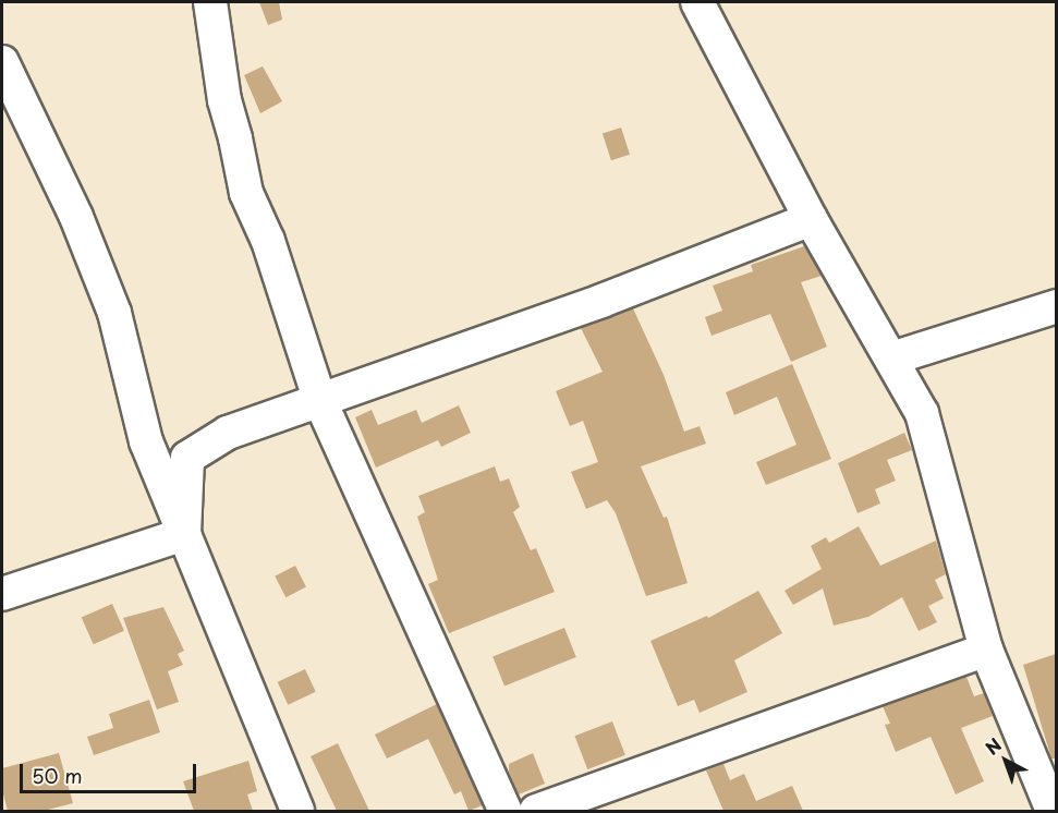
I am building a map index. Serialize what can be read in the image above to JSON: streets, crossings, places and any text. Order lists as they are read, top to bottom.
{
  "scale_bar": "50 m",
  "north": "top left"
}
